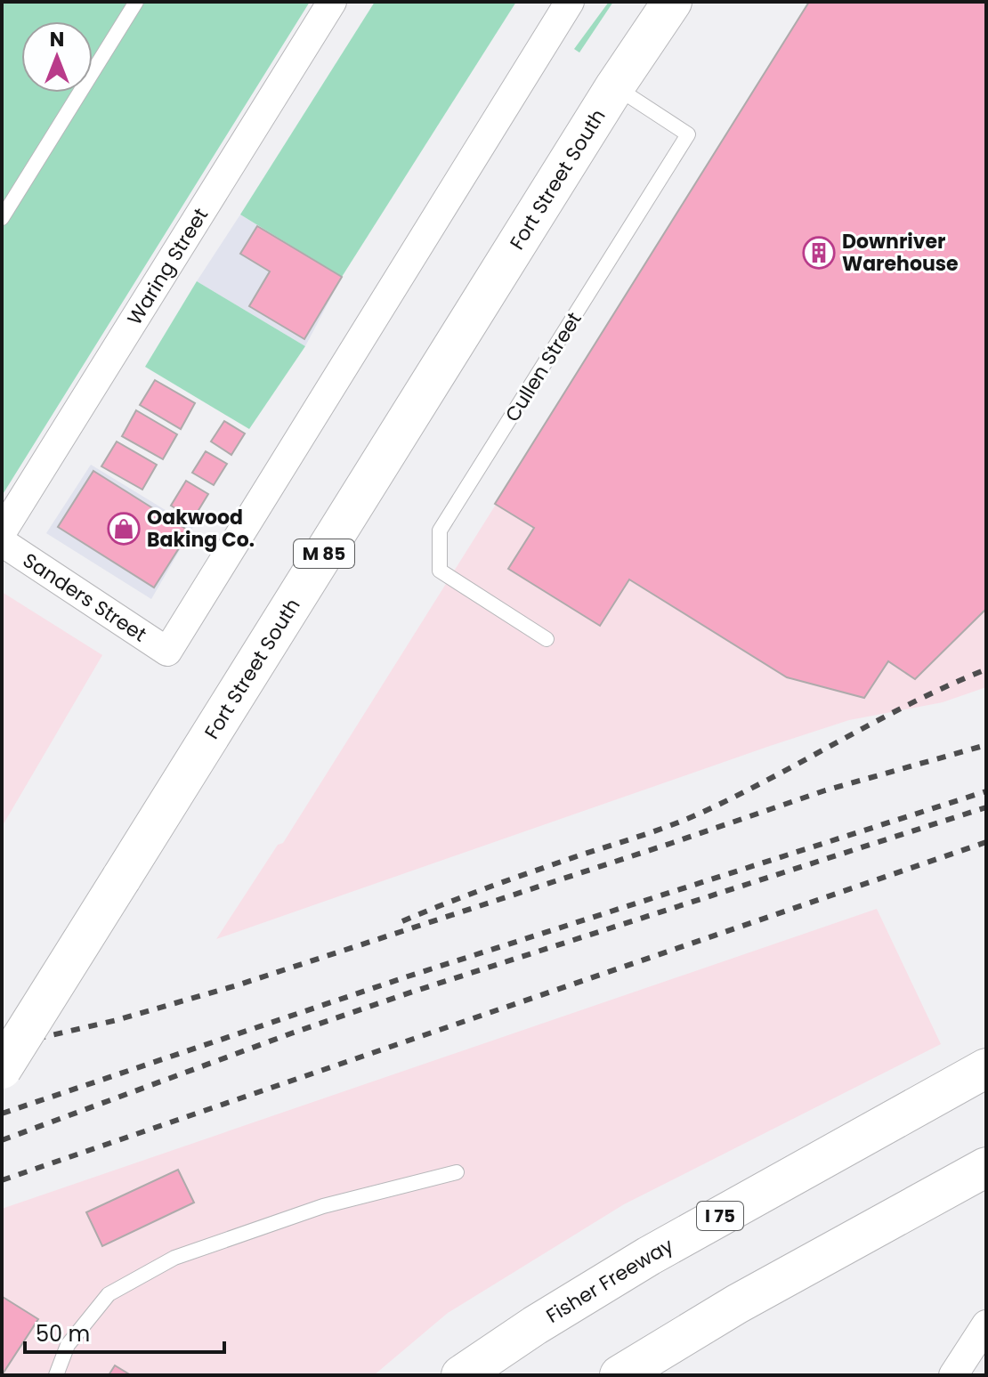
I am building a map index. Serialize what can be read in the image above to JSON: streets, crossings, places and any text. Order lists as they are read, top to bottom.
{
  "streets": {
    "main road": [
      "Fort Street South",
      "M 85",
      "I 75",
      "Fisher Freeway"
    ],
    "street": ["Waring Street", "Sanders Street"],
    "lane": ["Cullen Street"]
  },
  "crossings": [
    ["Fort Street South", "Cullen Street"],
    ["Fort Street South", "M 85"],
    ["Cullen Street", "M 85"]
  ],
  "places": {
    "building": ["Downriver Warehouse"],
    "shop": ["Oakwood Baking Co."]
  },
  "scale_bar": "50 m",
  "north": "top"
}
